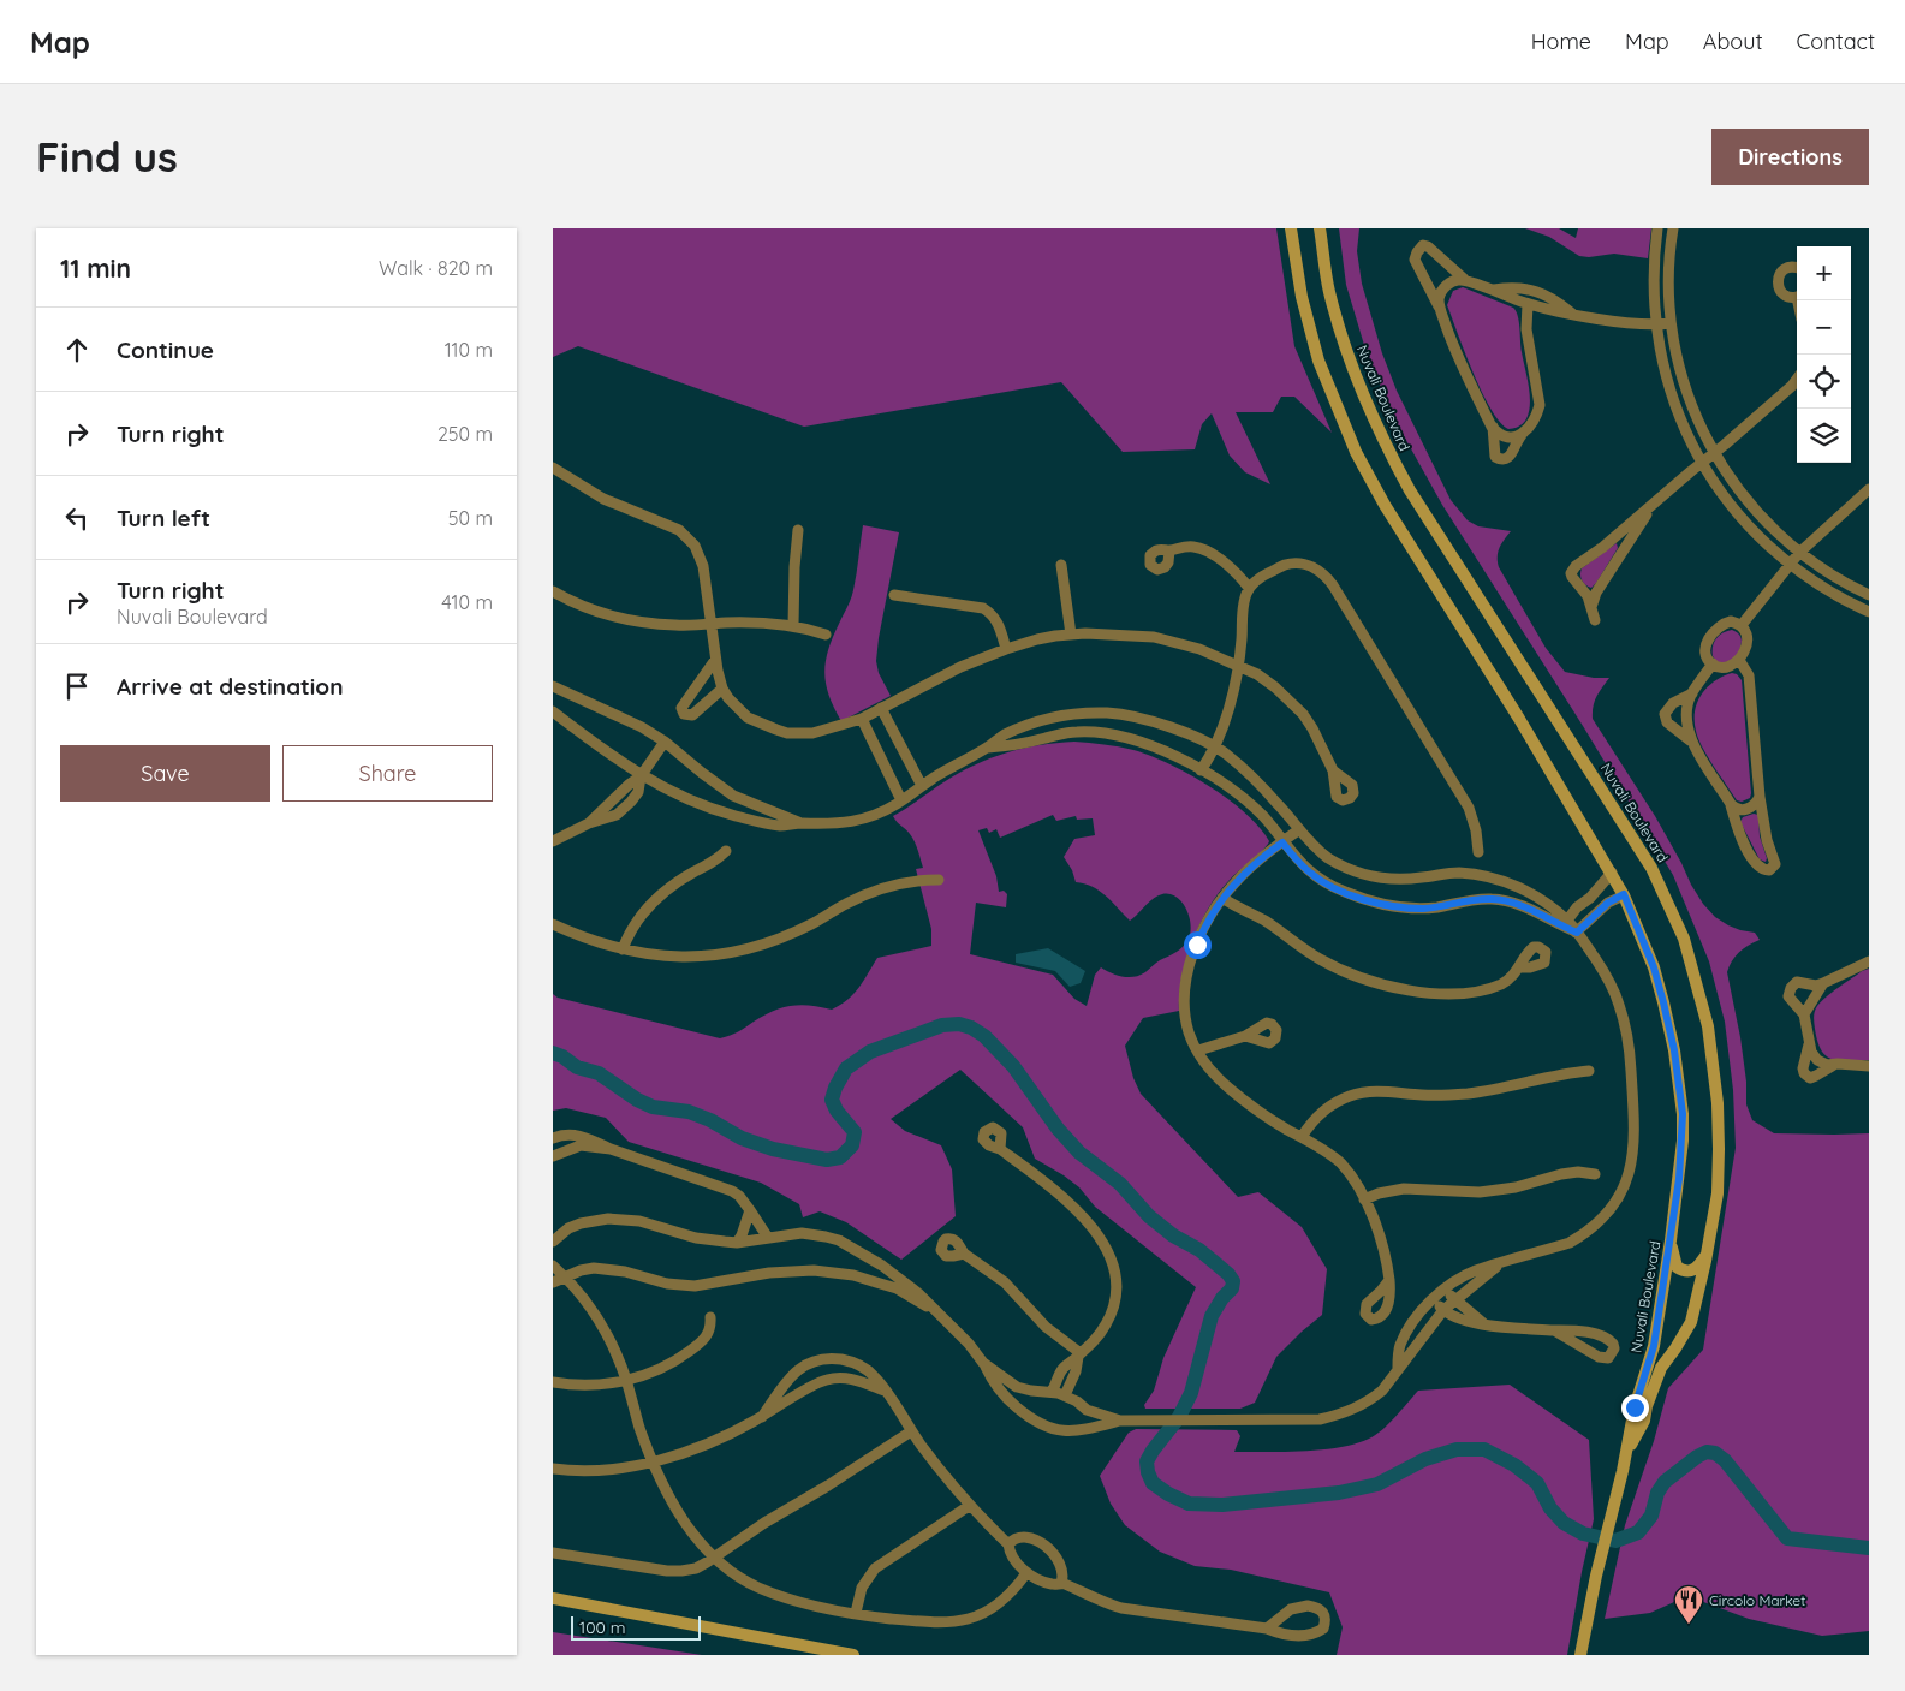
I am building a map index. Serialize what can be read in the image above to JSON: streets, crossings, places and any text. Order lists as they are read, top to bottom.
{
  "streets": {
    "main road": ["Nuvali Boulevard"]
  },
  "places": {
    "restaurant": ["Circolo Market"]
  },
  "scale_bar": "100 m",
  "page": {
    "header": "Map",
    "nav": [
      "Home",
      "Map",
      "About",
      "Contact"
    ],
    "buttons": [
      "Directions",
      ["Save", "Share"]
    ],
    "title": "Find us",
    "heading": ["11 min", "Walk · 820 m"],
    "map_buttons": ["+", "−"],
    "list": [
      ["Continue", "110 m"],
      ["Turn right", "250 m"],
      ["Turn left", "50 m"],
      ["Turn right", "Nuvali Boulevard", "410 m"],
      "Arrive at destination"
    ],
    "scale": "100 m"
  }
}
